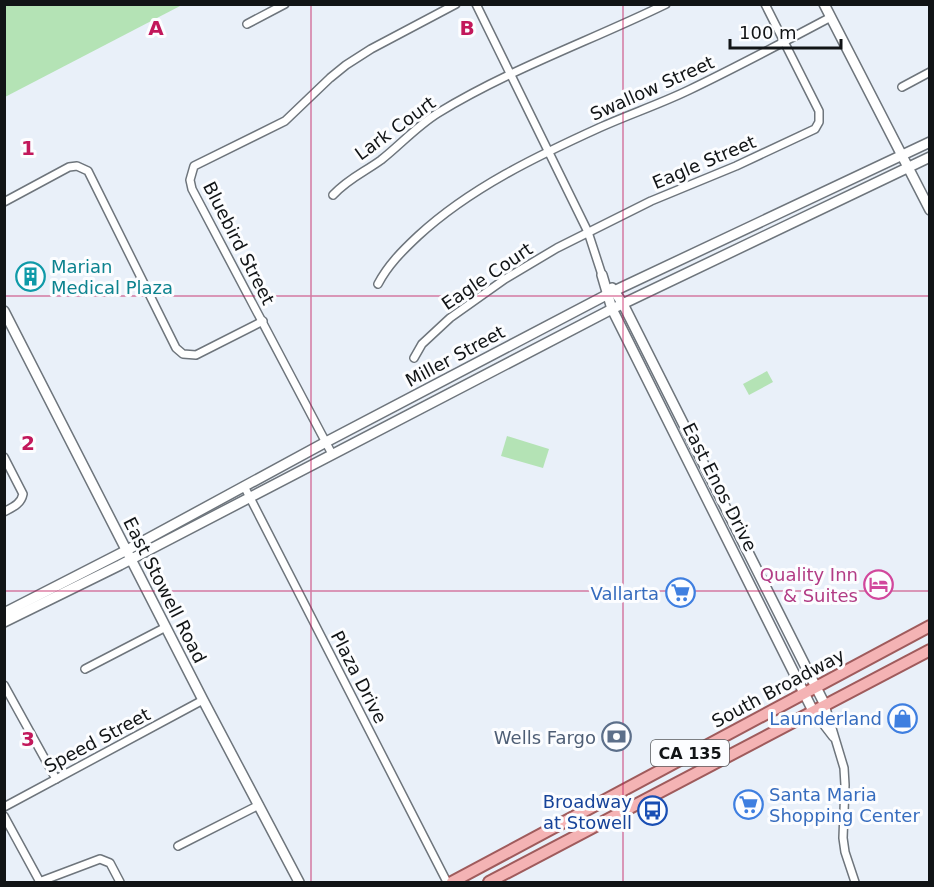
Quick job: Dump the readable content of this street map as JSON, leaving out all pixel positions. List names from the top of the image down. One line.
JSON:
{"streets":{"main road":["South Broadway","CA 135"],"street":["Swallow Street","Lark Court","Eagle Street","Bluebird Street","Eagle Court","Miller Street","East Enos Drive","East Stowell Road","Plaza Drive","Speed Street"]},"crossings":[["Swallow Street","Eagle Street"],["Swallow Street","East Enos Drive"],["Lark Court","East Enos Drive"],["Eagle Street","Eagle Court"],["Eagle Street","East Enos Drive"],["Eagle Court","East Enos Drive"],["Miller Street","East Enos Drive"],["Miller Street","East Stowell Road"],["Miller Street","Plaza Drive"],["East Enos Drive","South Broadway"],["East Stowell Road","Speed Street"]],"places":{"building":["Marian Medical Plaza"],"hotel":["Quality Inn & Suites"],"supermarket":["Vallarta","Santa Maria Shopping Center"],"shop":["Launderland"],"bank":["Wells Fargo"],"bus stop":["Broadway at Stowell"]},"scale_bar":"100 m","grid":{"columns":["A","B"],"rows":["1","2","3"]}}
